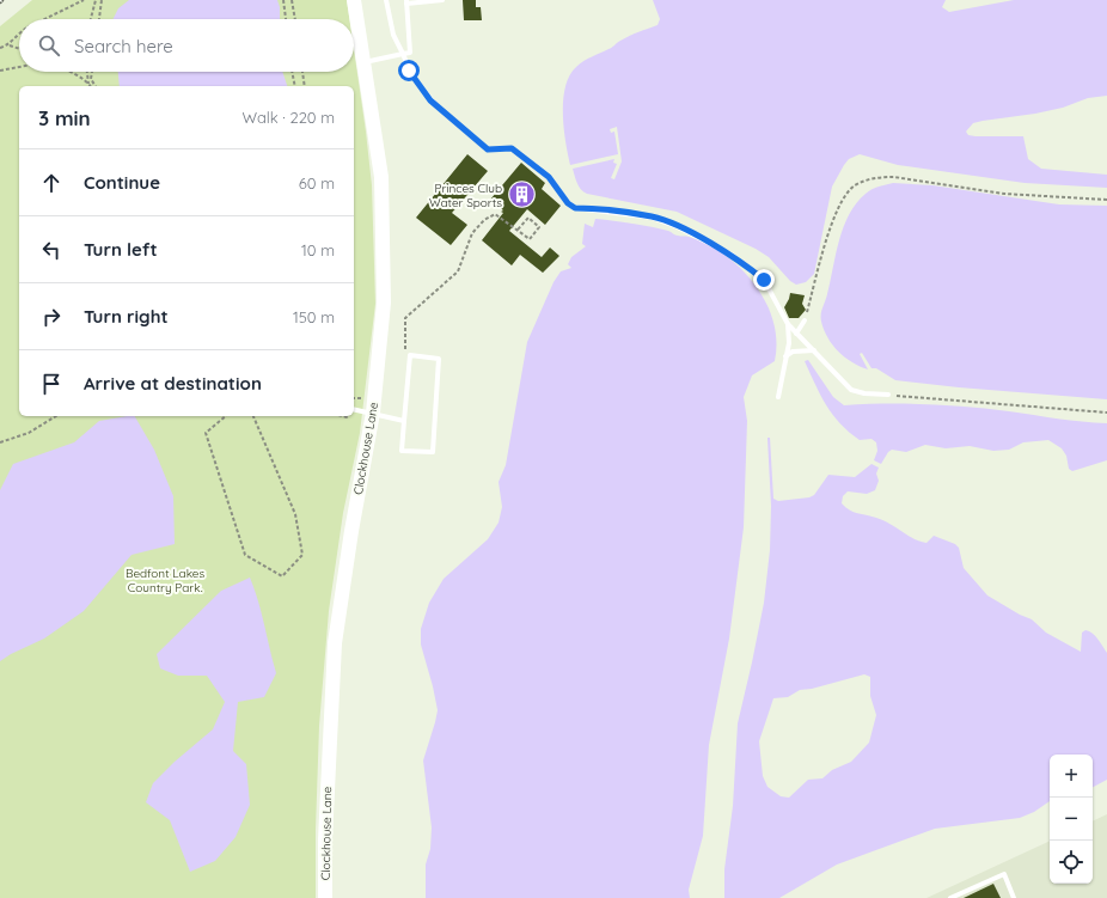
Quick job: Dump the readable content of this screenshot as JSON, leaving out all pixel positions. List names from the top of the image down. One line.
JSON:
{"streets":{"main road":["Clockhouse Lane"]},"parks":["Bedfont Lakes Country Park."],"places":{"building":["Princes Club Water Sports"]},"page":{"search":"Search here","heading":["3 min","Walk · 220 m"],"list":[["Continue","60 m"],["Turn left","10 m"],["Turn right","150 m"],"Arrive at destination"],"map_buttons":["+","−"]}}
